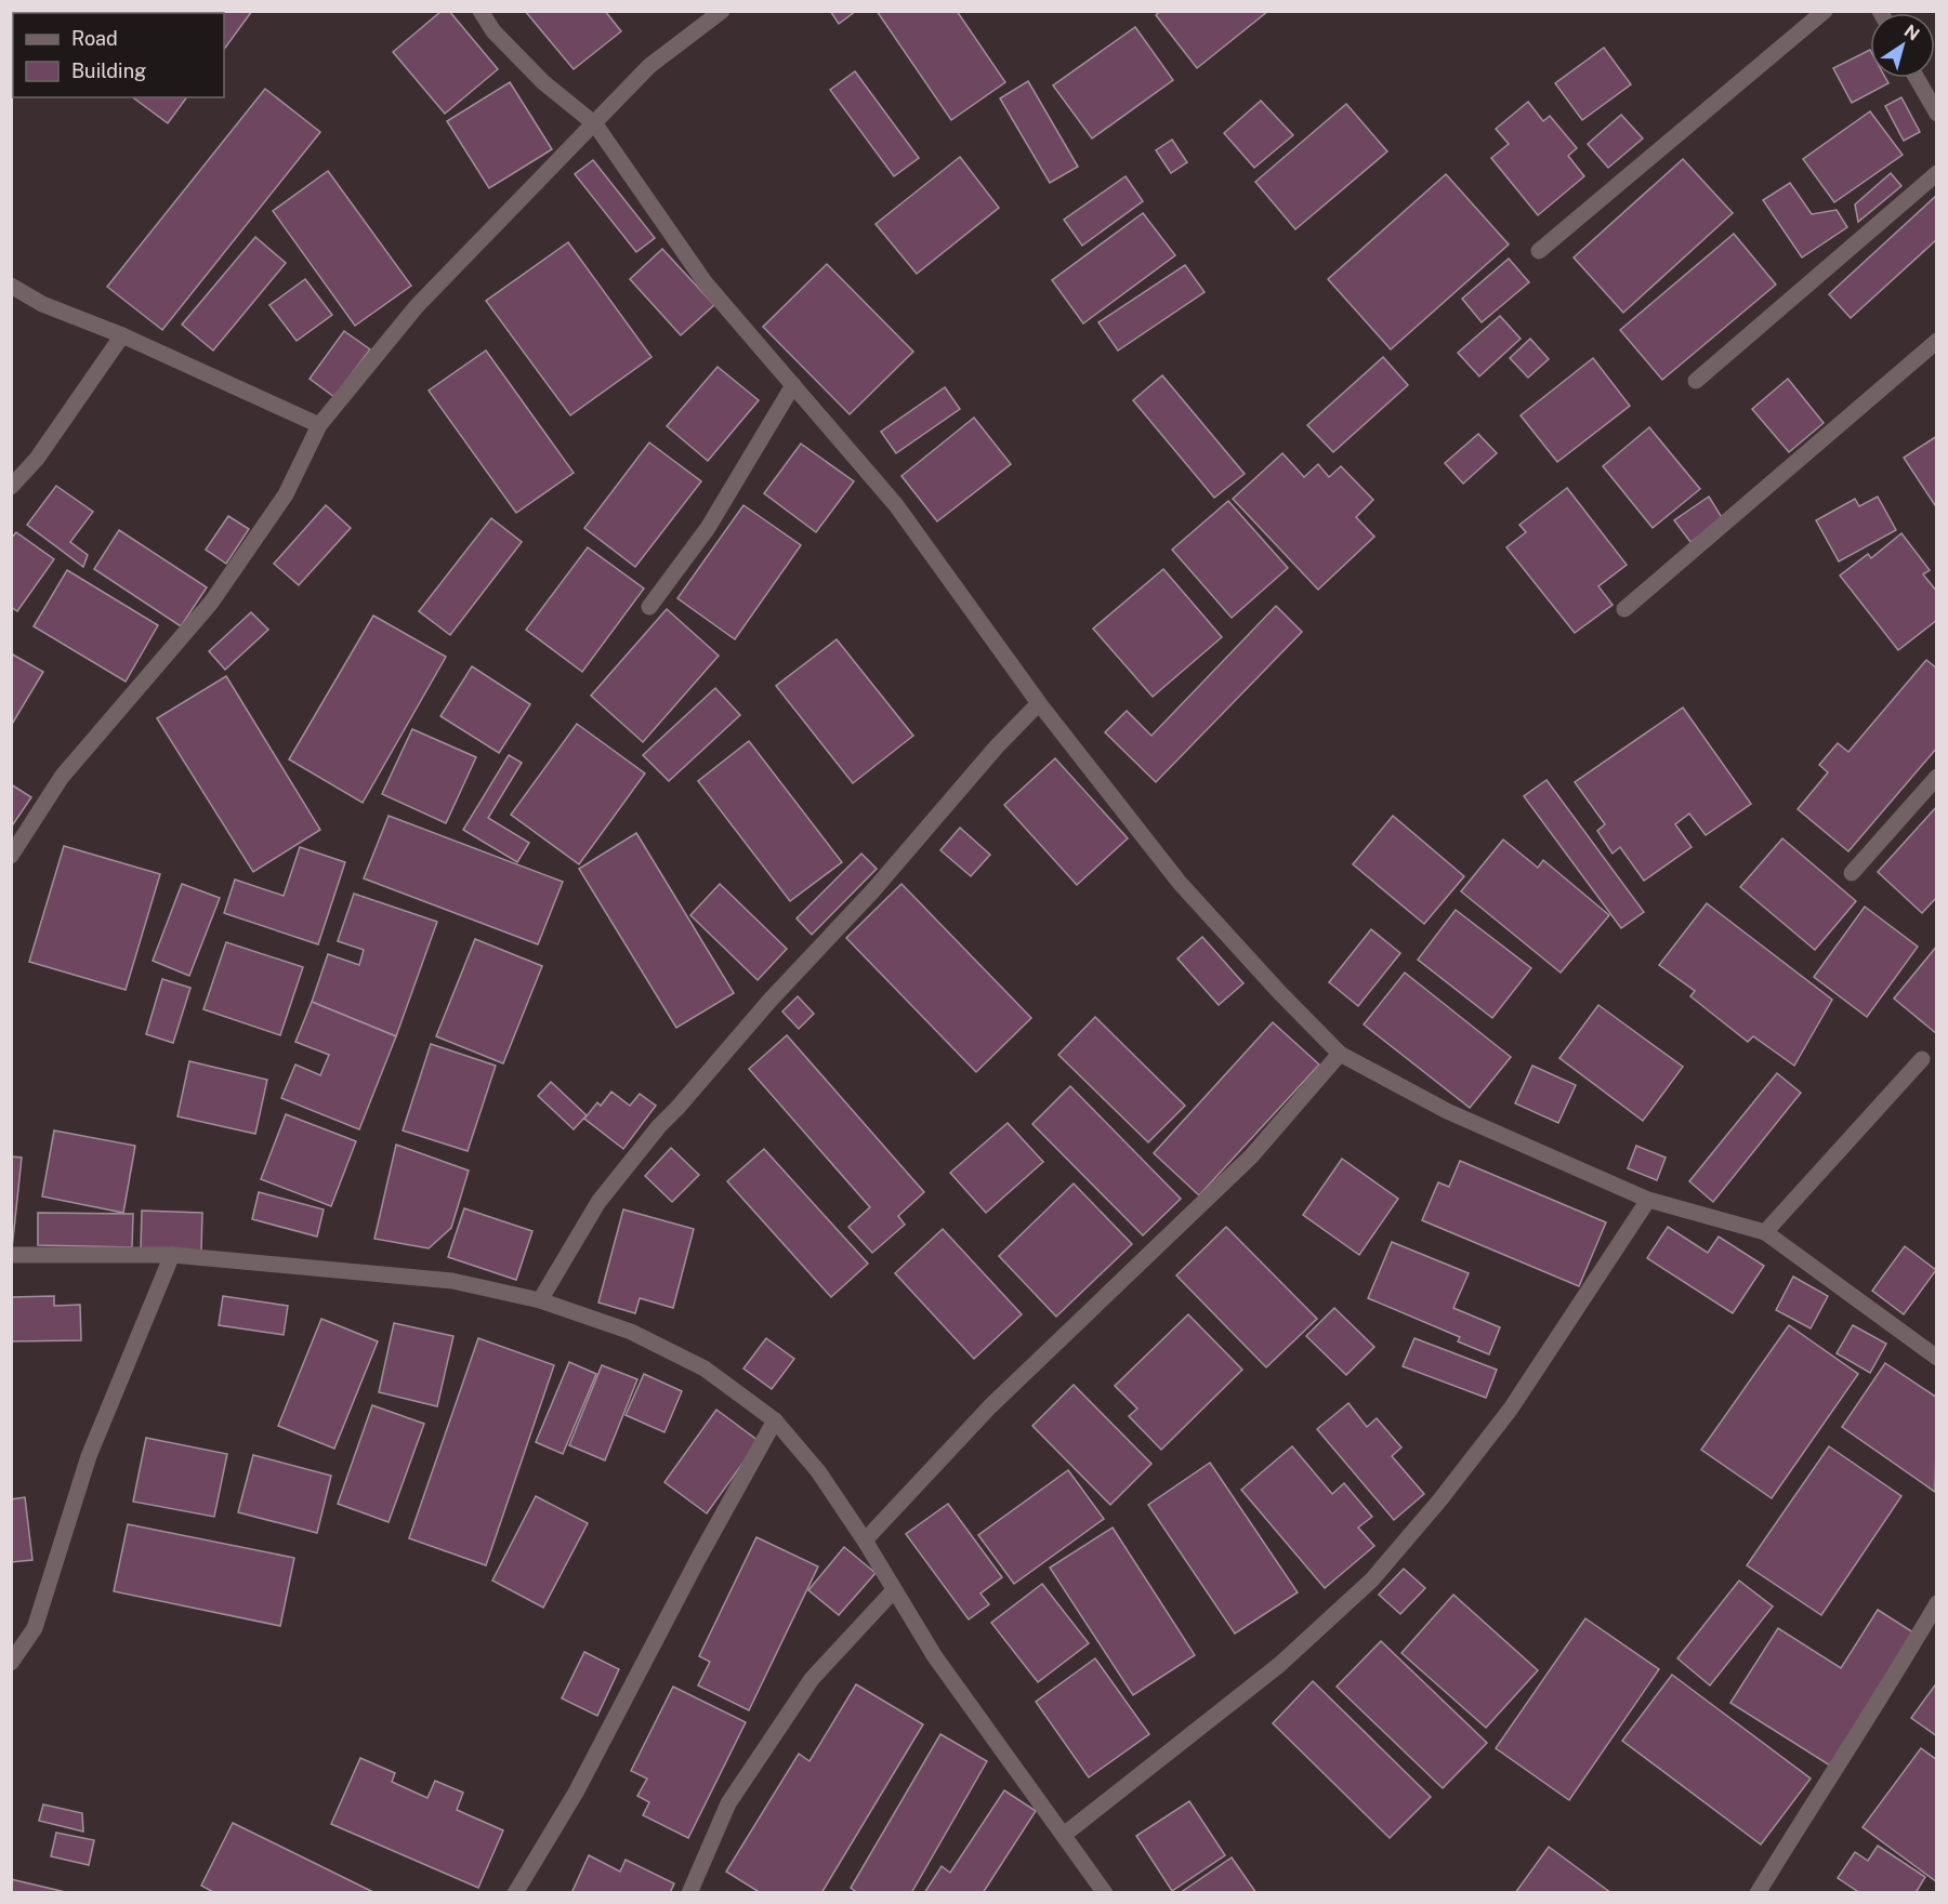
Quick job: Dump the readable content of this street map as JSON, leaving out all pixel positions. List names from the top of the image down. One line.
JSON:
{"legend":["Road","Building"],"north":"top right"}
